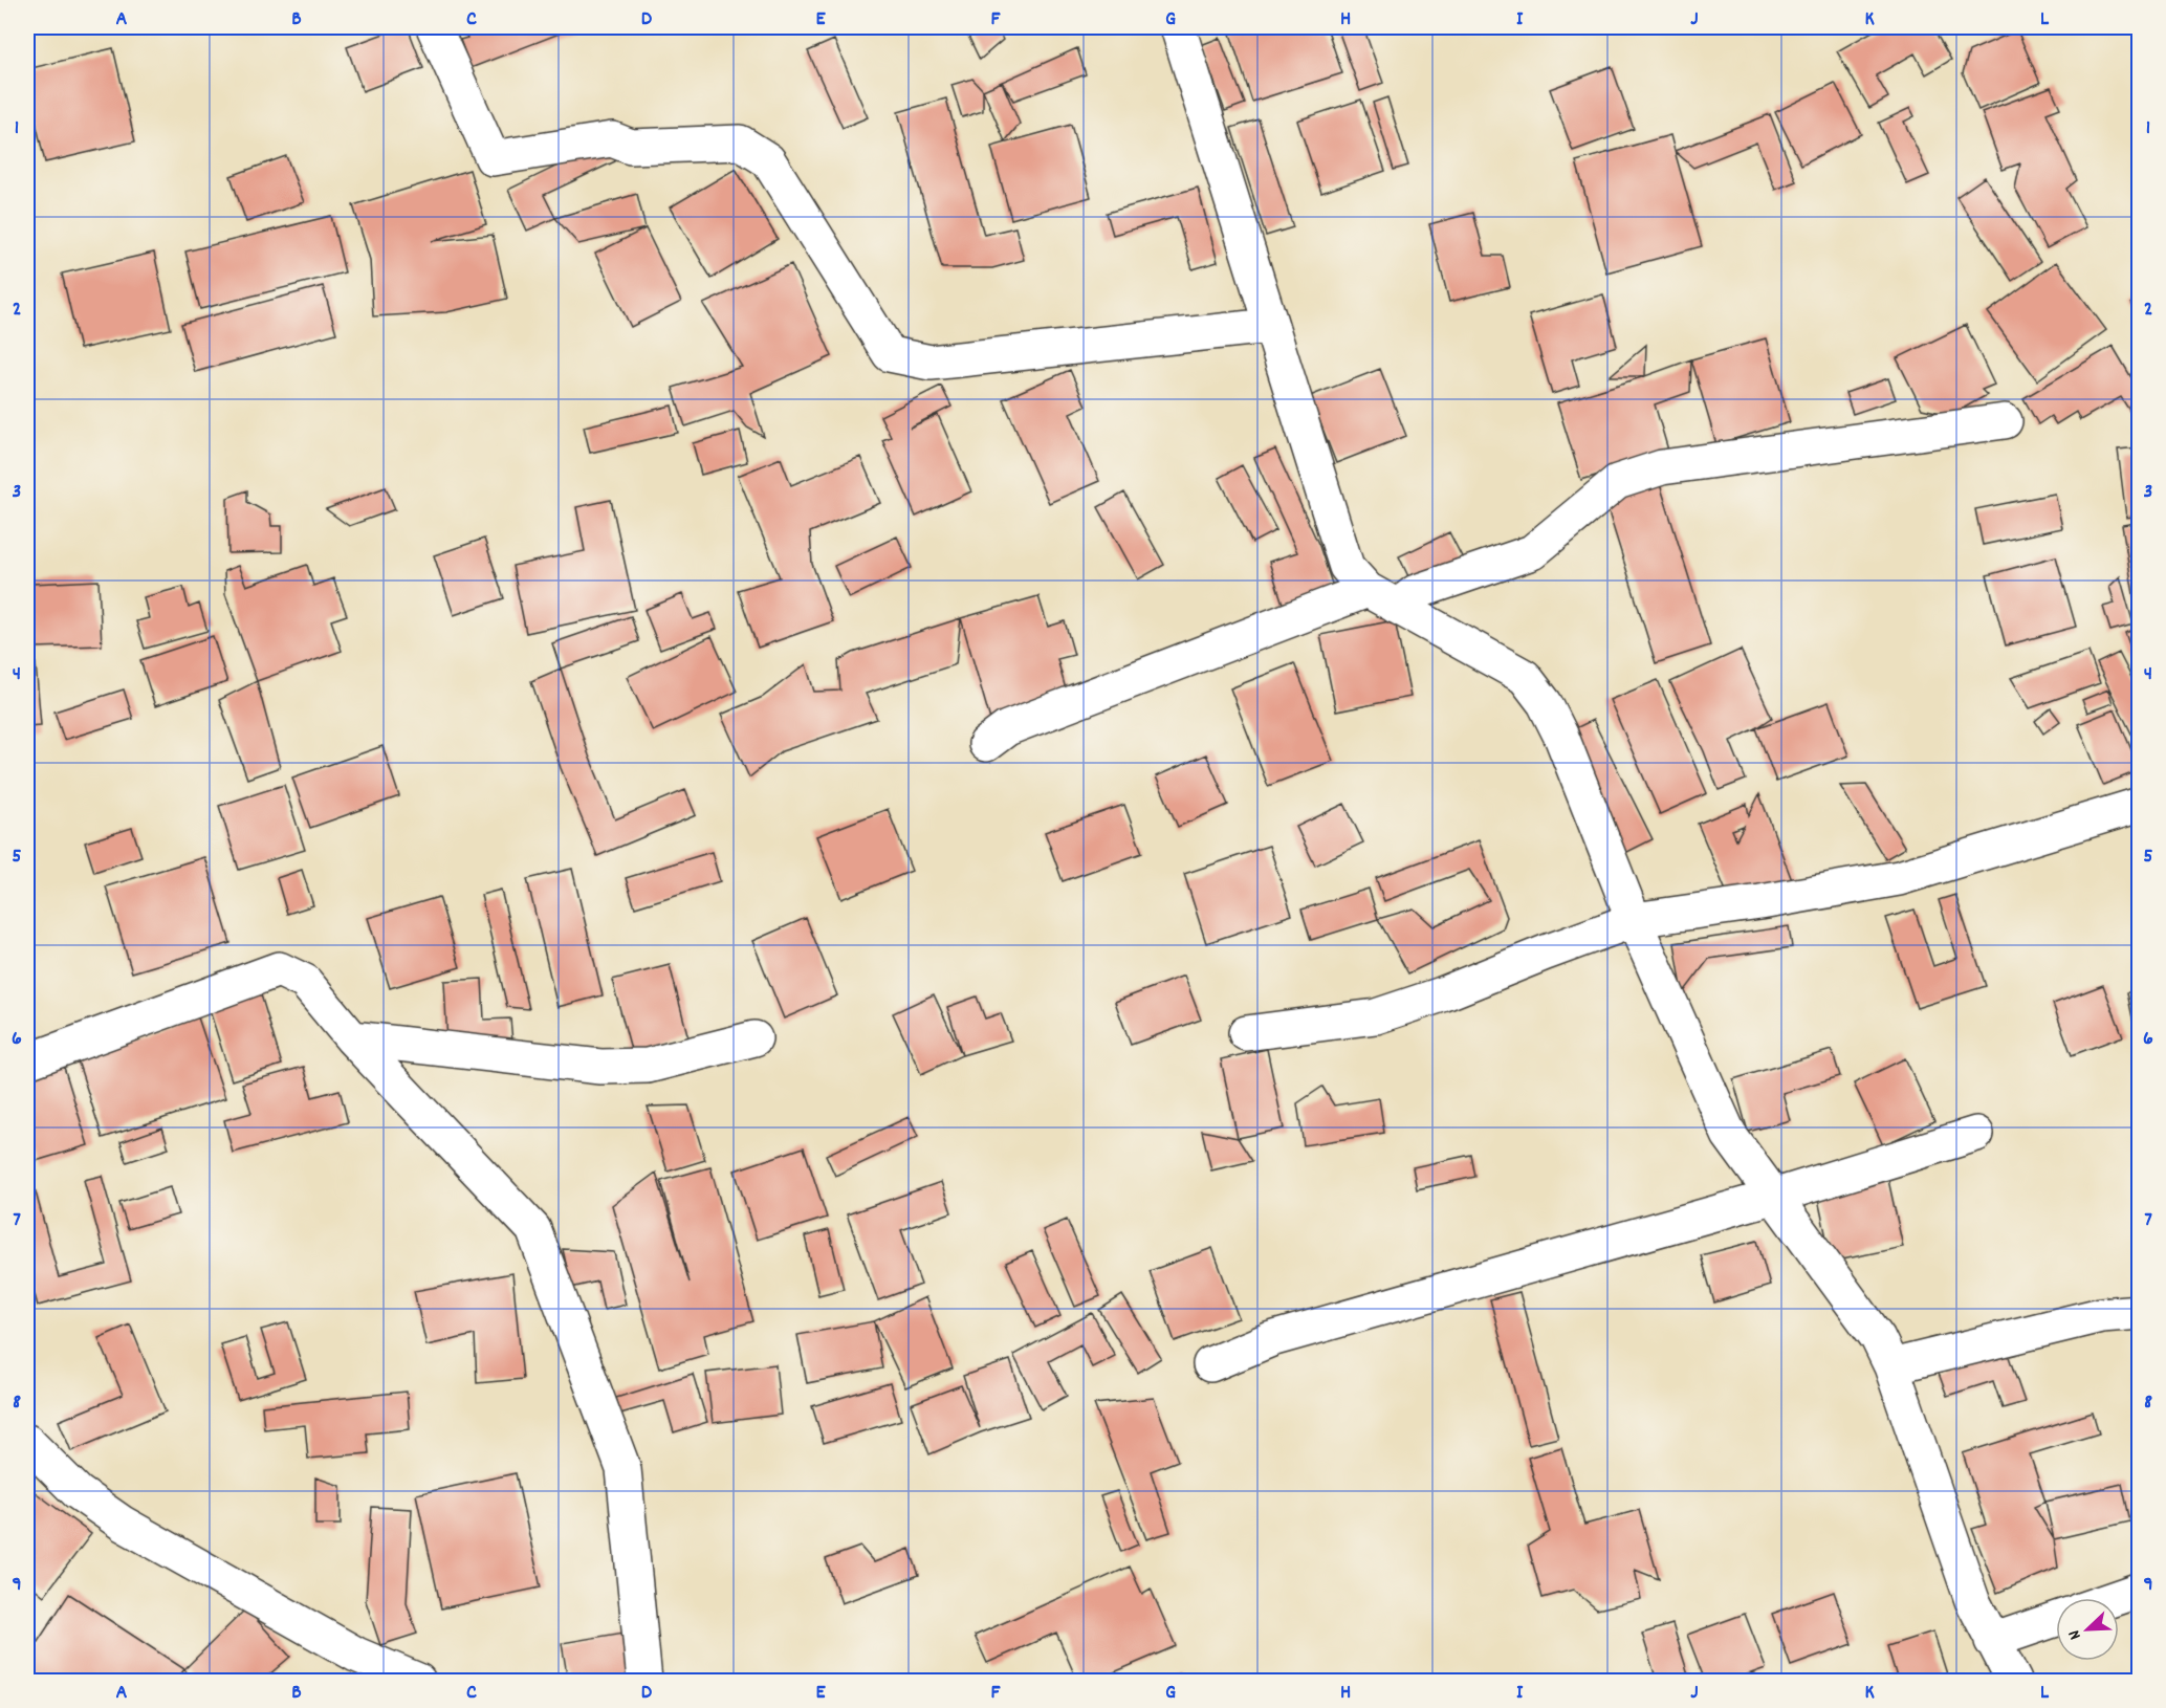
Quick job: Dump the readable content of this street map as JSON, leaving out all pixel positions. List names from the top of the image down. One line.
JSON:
{"north":"bottom left","grid":{"columns":["A","B","C","D","E","F","G","H","I","J","K","L"],"rows":["1","2","3","4","5","6","7","8","9"]}}
